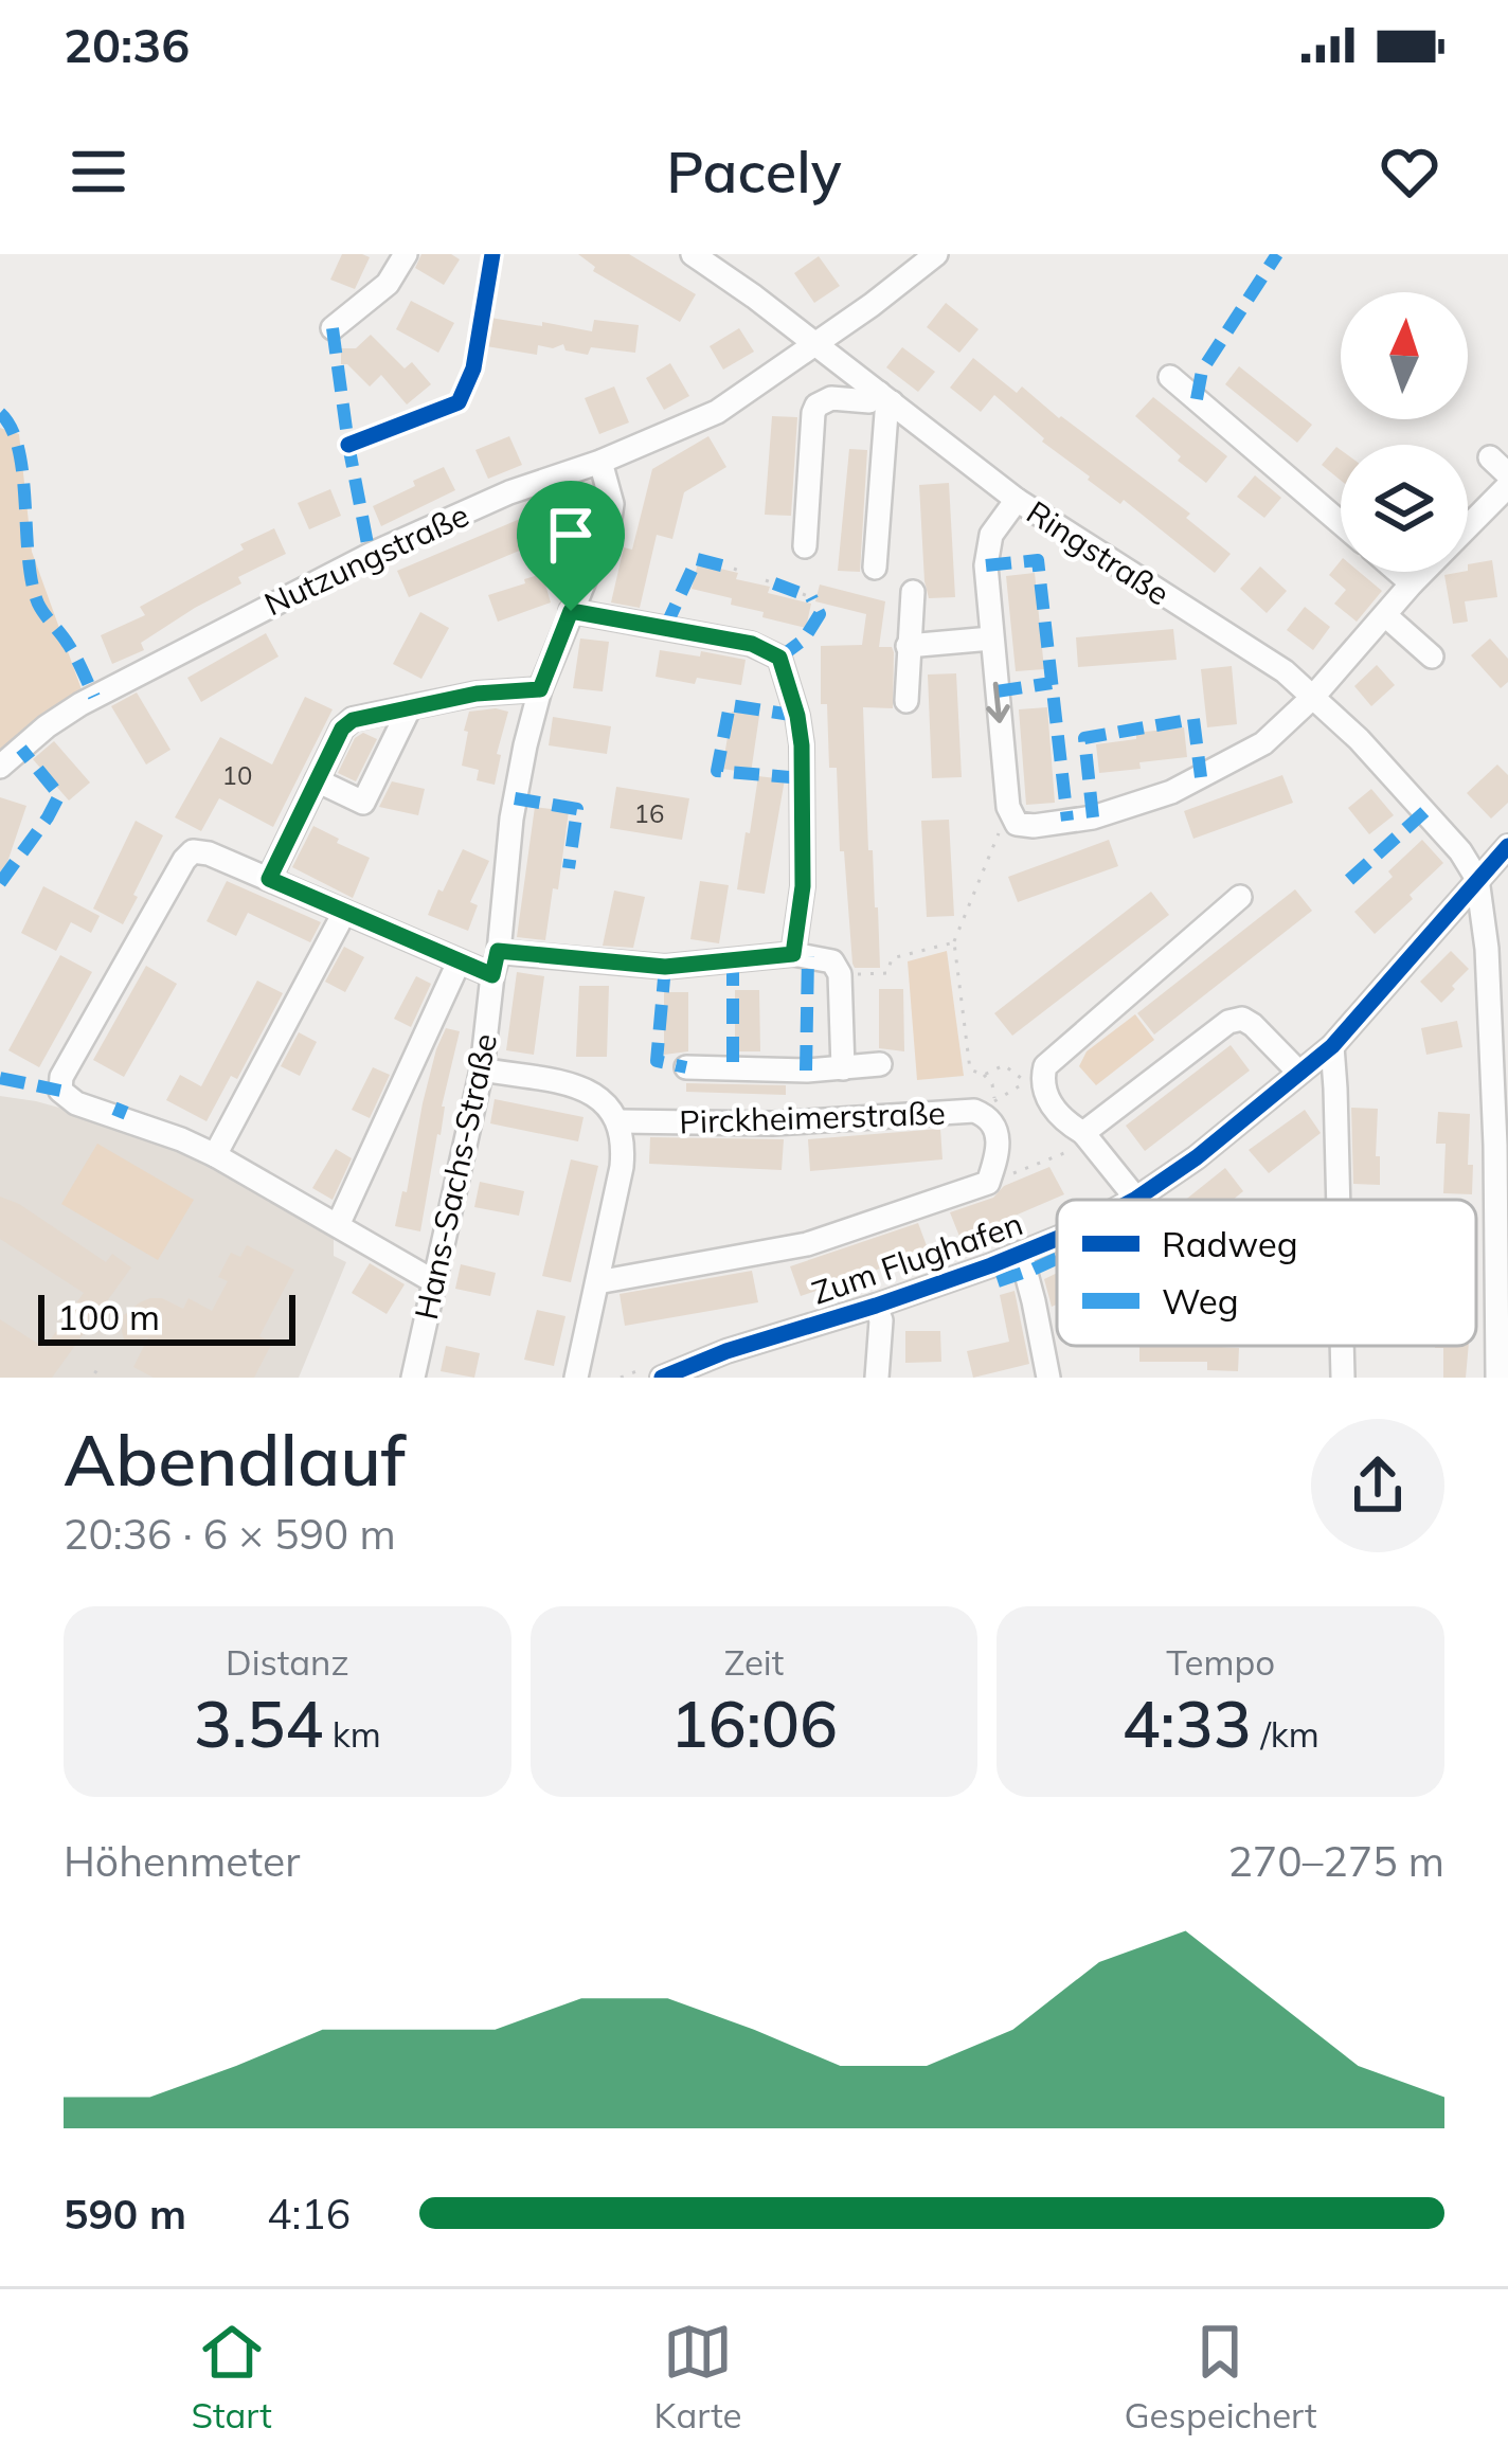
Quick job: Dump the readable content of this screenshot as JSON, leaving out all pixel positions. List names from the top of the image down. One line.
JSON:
{"streets":{"street":["Ringstraße","Nutzungstraße","Pirckheimerstraße","Hans-Sachs-Straße","Zum Flughafen"]},"crossings":[["Ringstraße","Nutzungstraße"],["Ringstraße","Zum Flughafen"],["Nutzungstraße","Hans-Sachs-Straße"]],"house_numbers":["10","16"],"legend":["Radweg","Weg"],"scale_bar":"100 m","north":"top","page":{"status":"20:36","header":"Pacely","scale":"100 m","heading":["Abendlauf","20:36 · 6 × 590 m"],"stats":[["Distanz","3.54 km"],["Zeit","16:06"],["Tempo","4:33 /km"]],"chart":["Höhenmeter","270–275 m"],"list":[{"name":"590 m","note":"4:16"}],"tabs":["Start","Karte","Gespeichert"]}}
